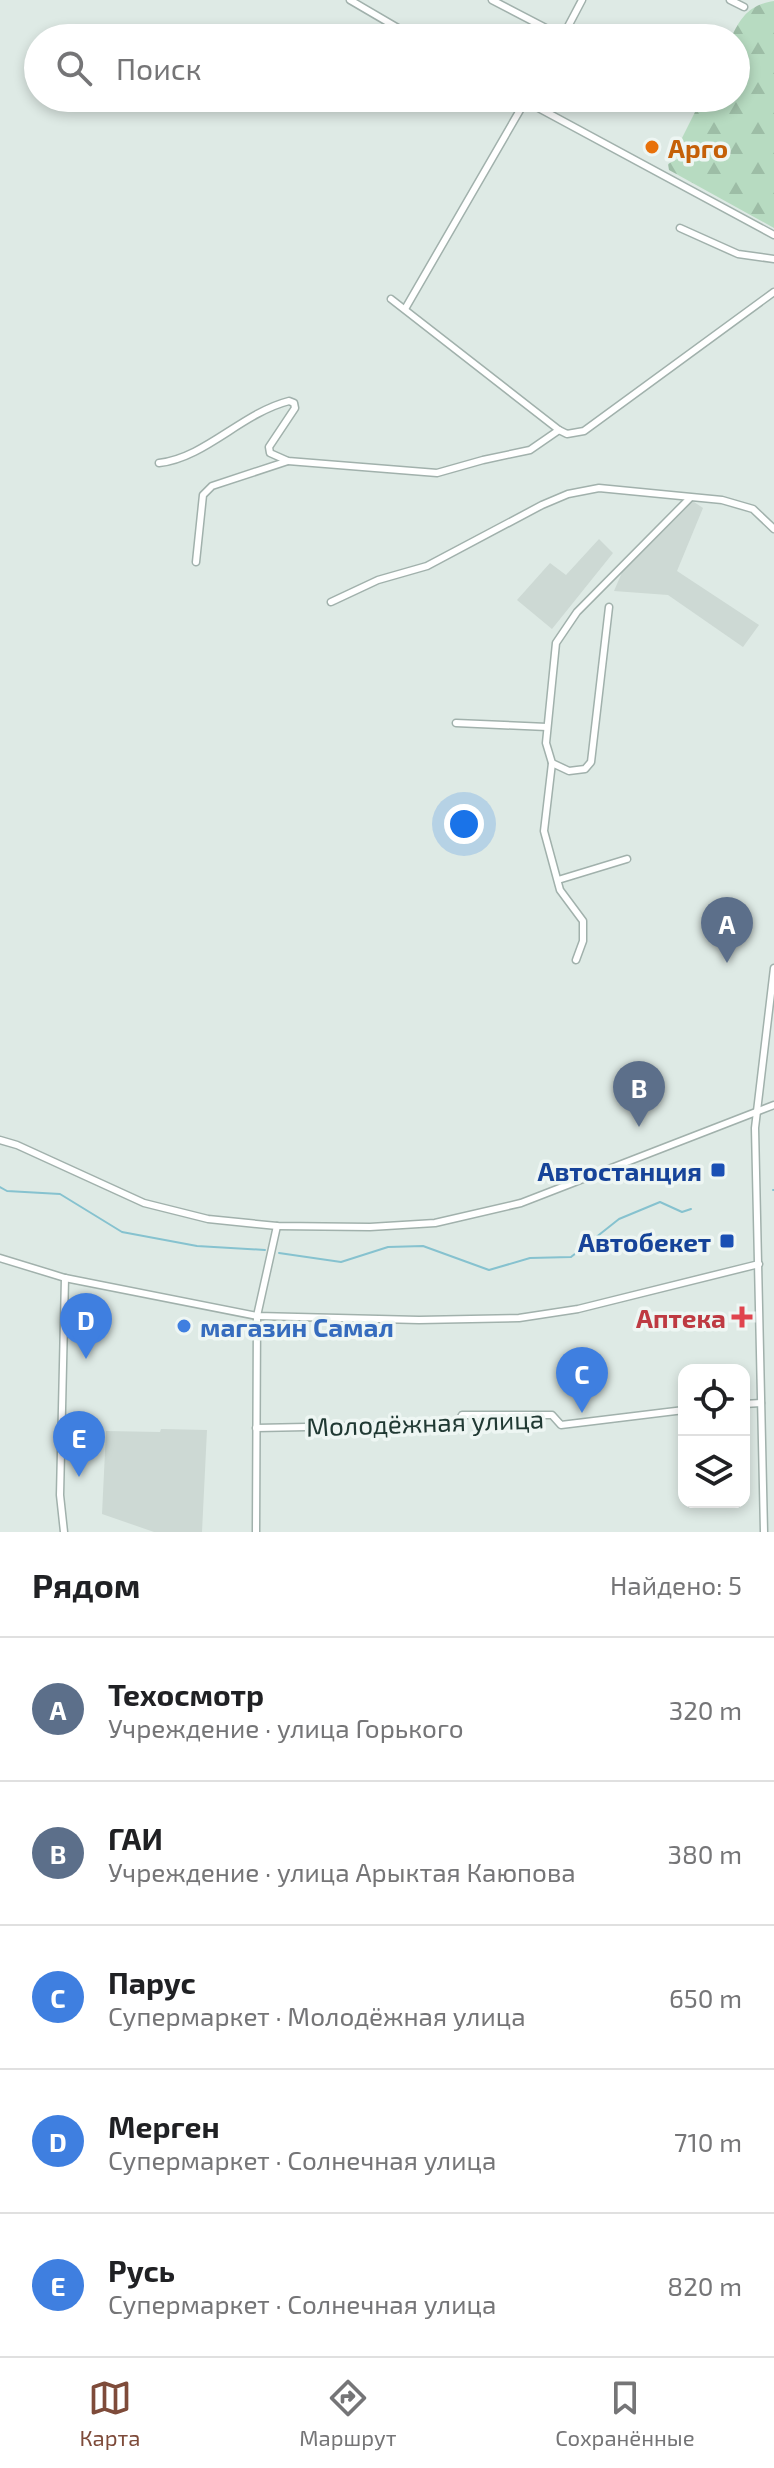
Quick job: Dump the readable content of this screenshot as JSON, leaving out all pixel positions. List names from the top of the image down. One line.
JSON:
{"streets":{"street":["Молодёжная улица"]},"places":{"other":["Арго","магазин Самал"],"transit":["Автостанция","Автобекет"],"health":["Аптека"]},"page":{"search":"Поиск","pins":["A","B","D","C","E"],"heading":["Рядом","Найдено: 5"],"list":[{"mark":"A","name":"Техосмотр","note":"Учреждение · улица Горького","value":"320 m"},{"mark":"B","name":"ГАИ","note":"Учреждение · улица Арыктая Каюпова","value":"380 m"},{"mark":"C","name":"Парус","note":"Супермаркет · Молодёжная улица","value":"650 m"},{"mark":"D","name":"Мерген","note":"Супермаркет · Солнечная улица","value":"710 m"},{"mark":"E","name":"Русь","note":"Супермаркет · Солнечная улица","value":"820 m"}],"nav":["Карта","Маршрут","Сохранённые"]}}
